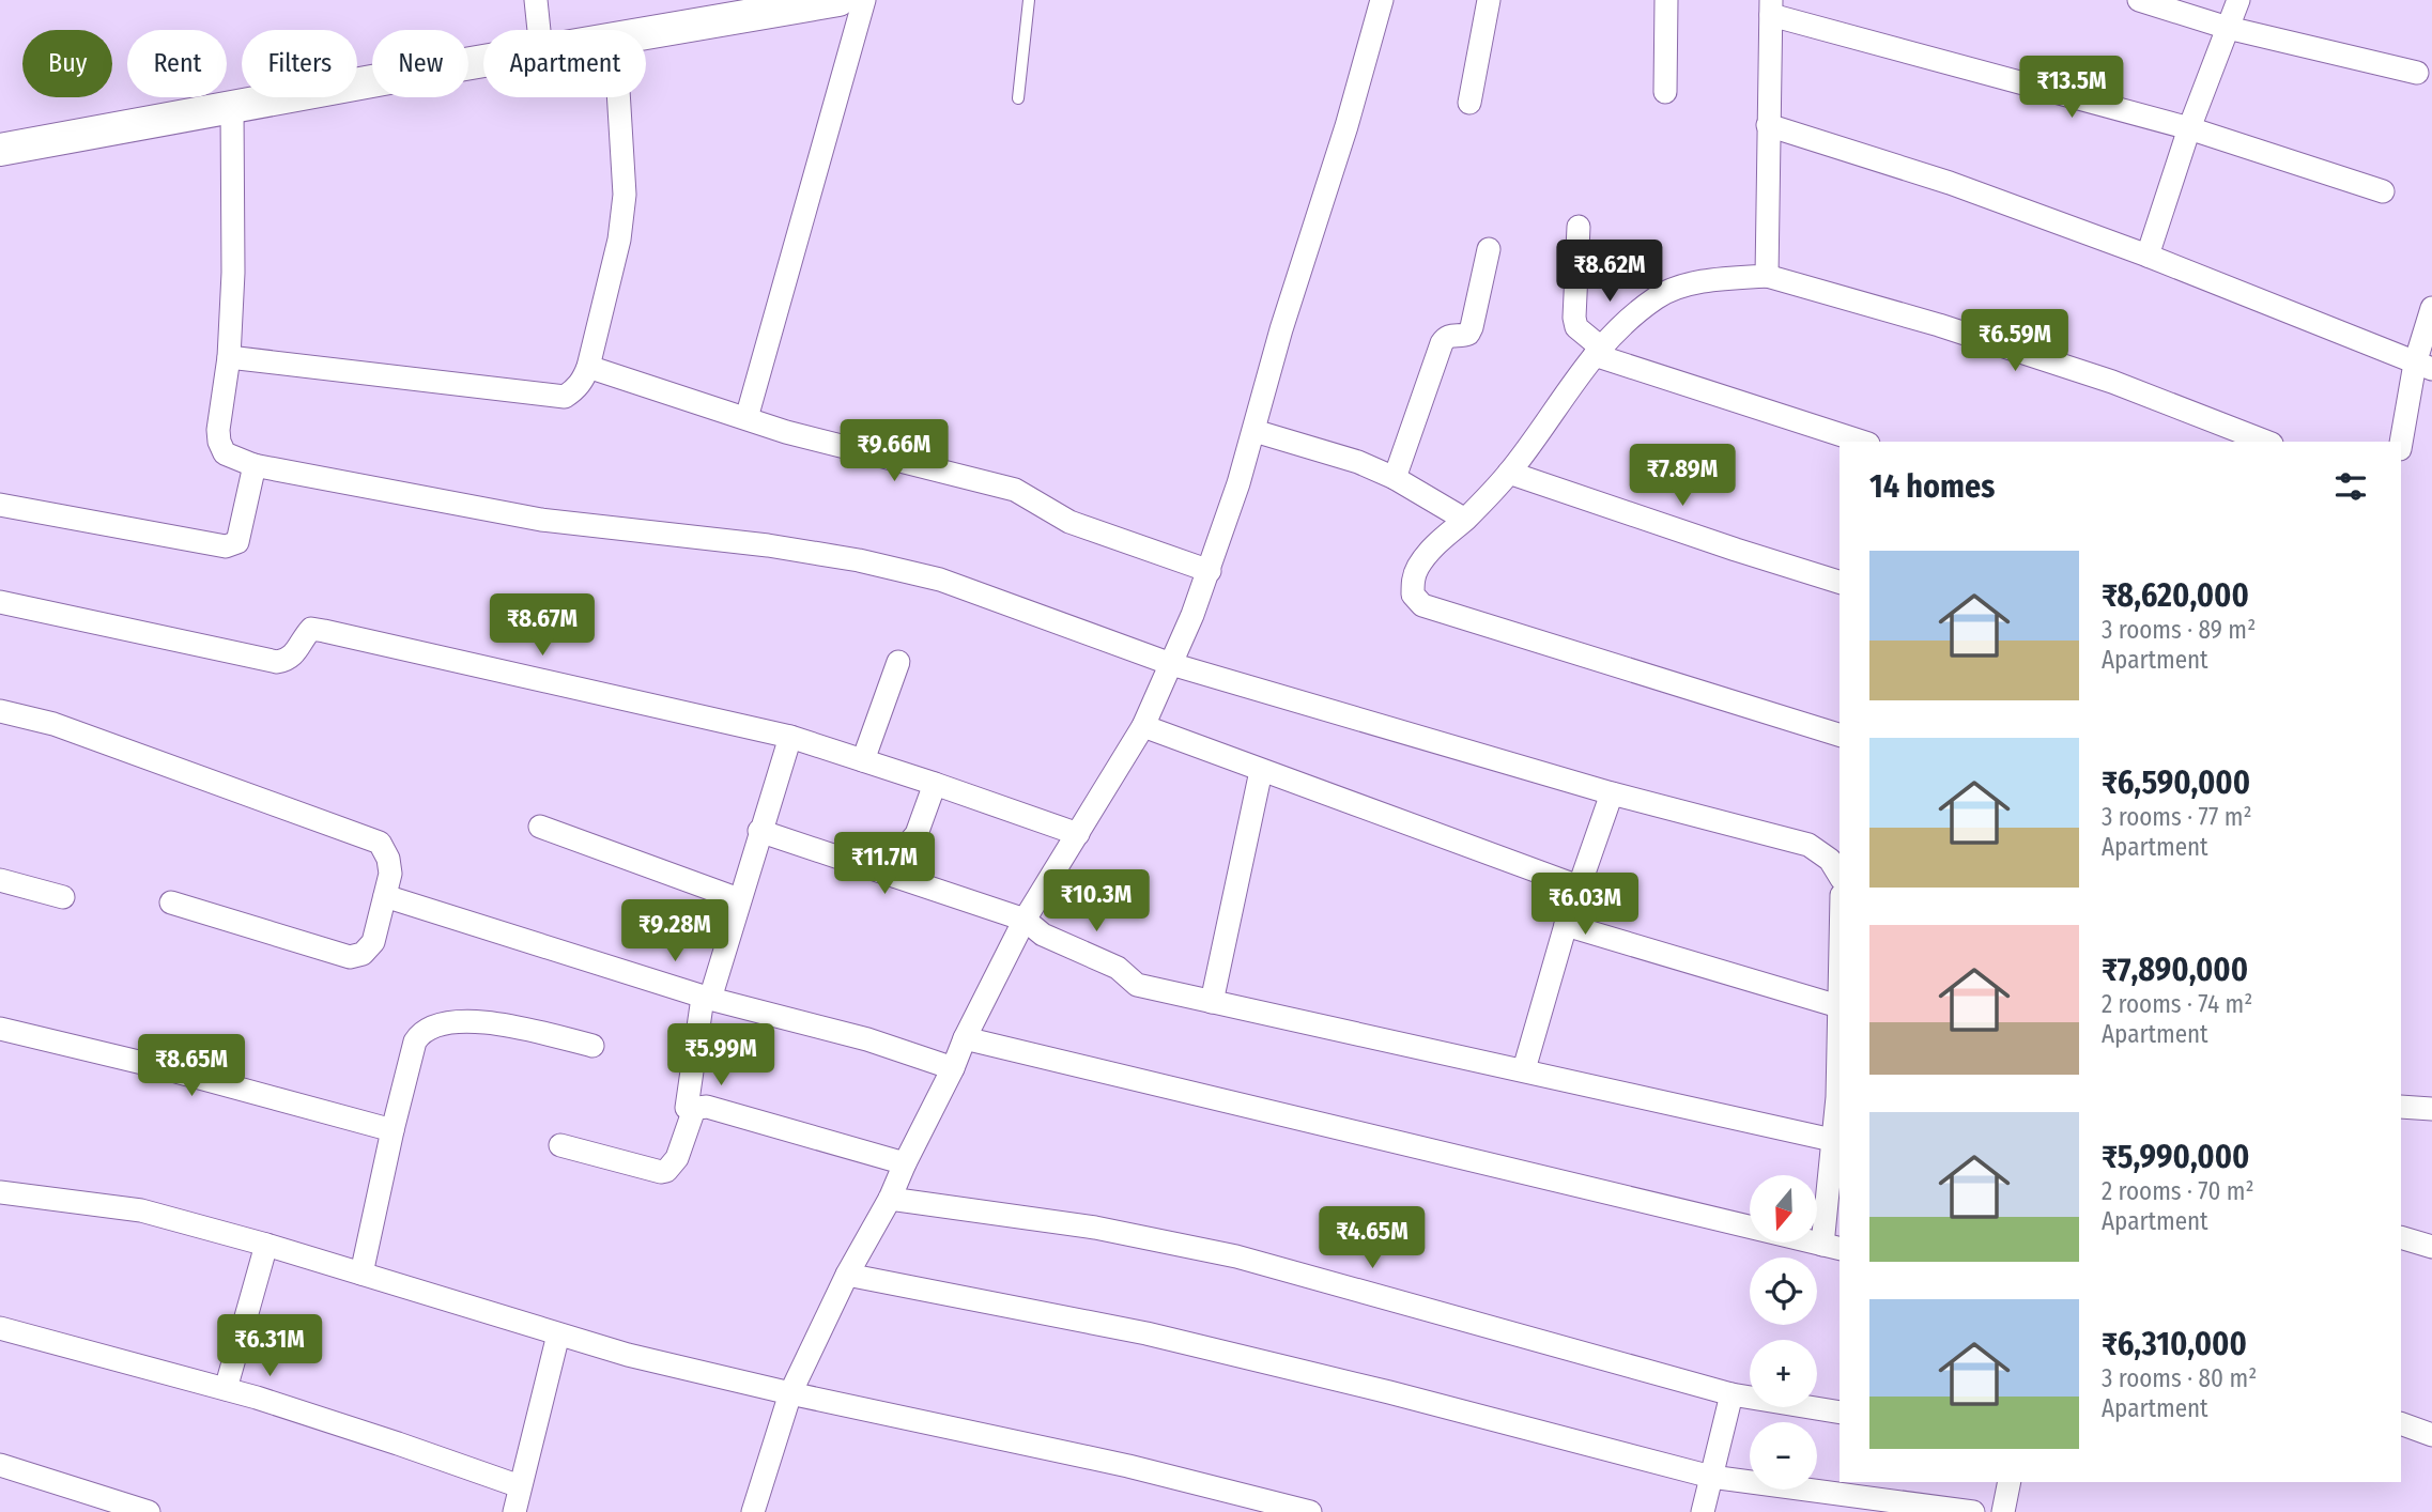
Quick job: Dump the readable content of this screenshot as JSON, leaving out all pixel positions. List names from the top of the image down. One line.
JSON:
{"north":"bottom","page":{"chip":["Buy","Rent","Filters","New","Apartment"],"price":["₹13.5M","₹8.62M","₹6.59M","₹9.66M","₹7.89M","₹8.67M","₹11.7M","₹10.3M","₹6.03M","₹9.28M","₹5.99M","₹8.65M","₹4.65M","₹6.31M"],"heading":"14 homes","list":[{"name":"₹8,620,000","note":"3 rooms · 89 m² · Apartment"},{"name":"₹6,590,000","note":"3 rooms · 77 m² · Apartment"},{"name":"₹7,890,000","note":"2 rooms · 74 m² · Apartment"},{"name":"₹5,990,000","note":"2 rooms · 70 m² · Apartment"},{"name":"₹6,310,000","note":"3 rooms · 80 m² · Apartment"}],"map_buttons":["+","−"]}}
